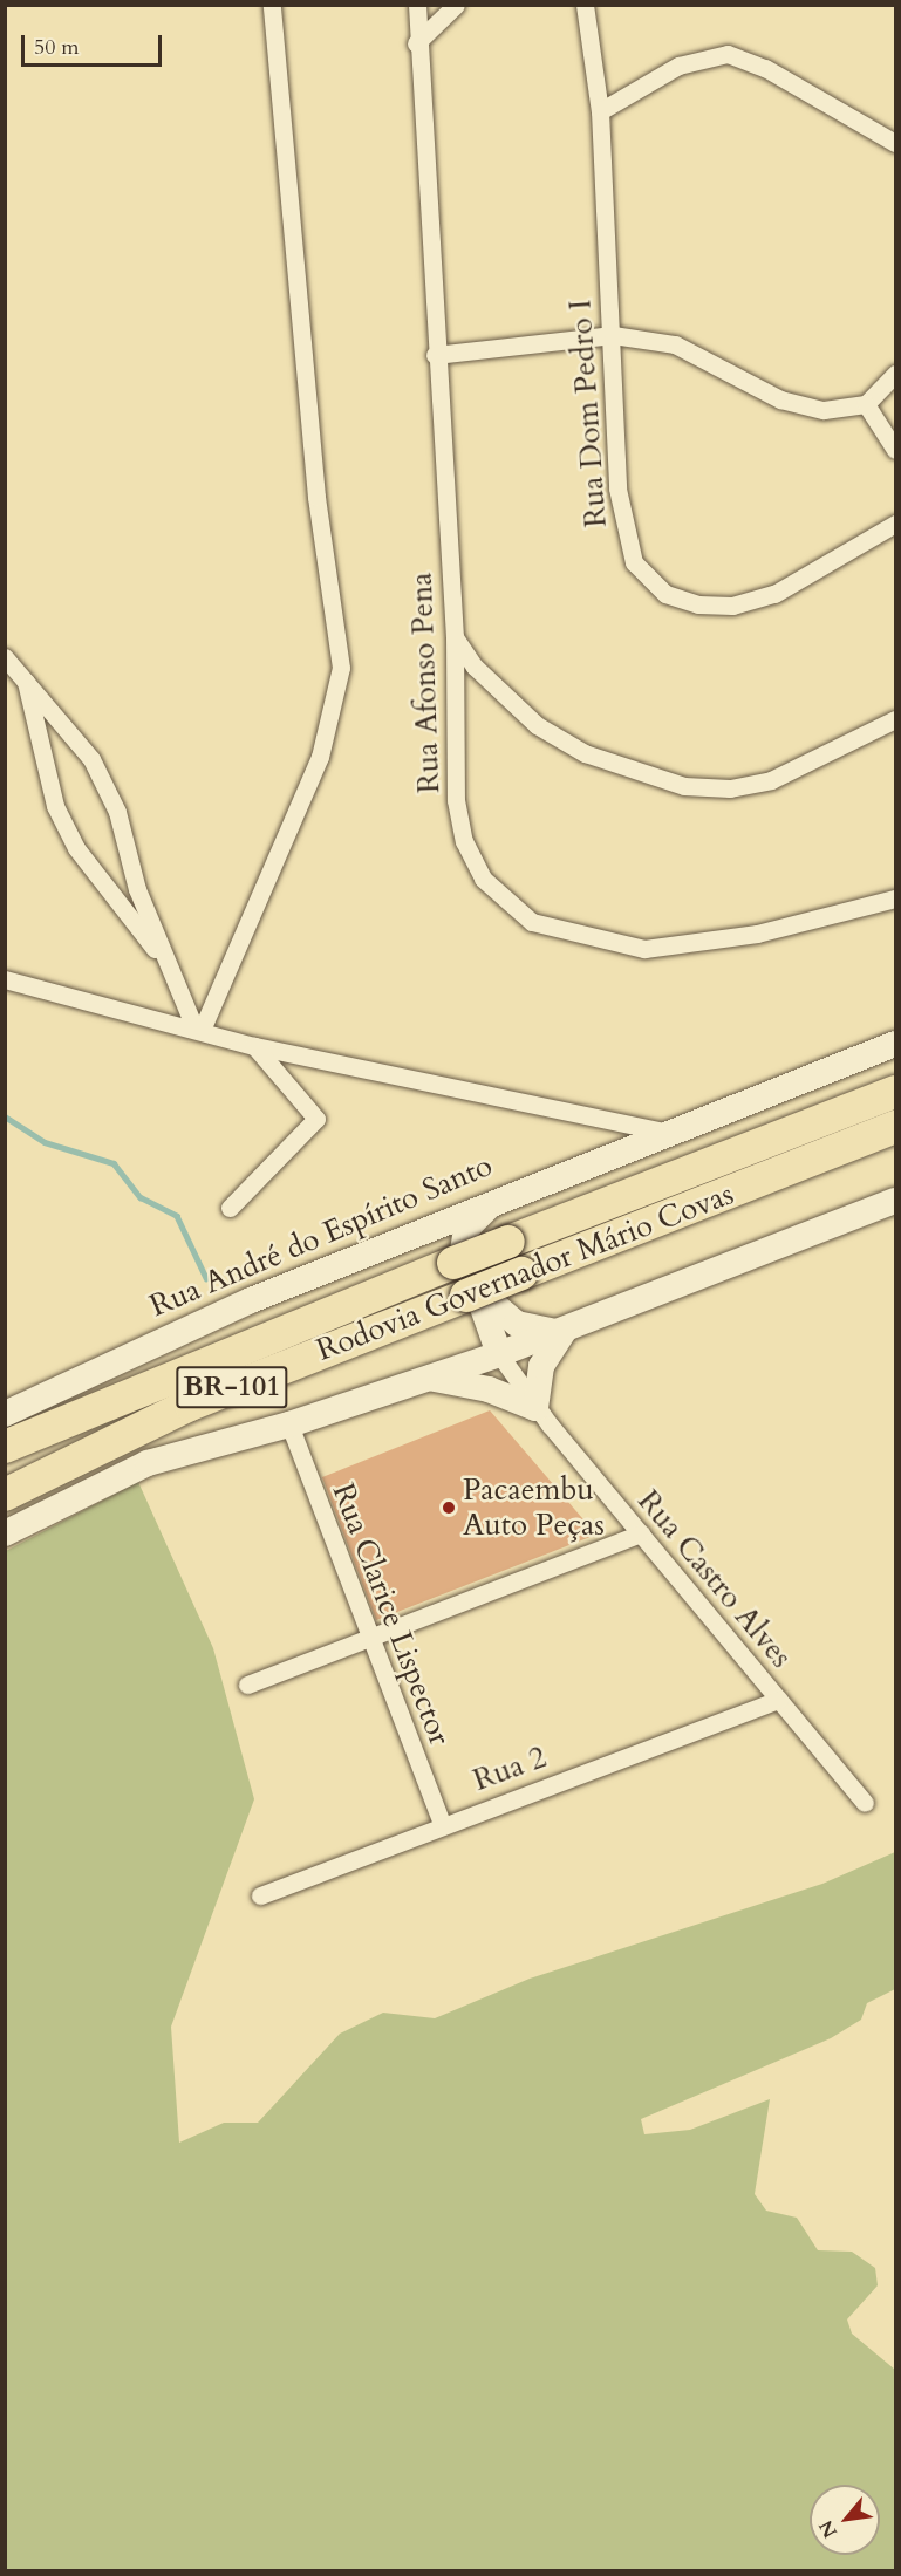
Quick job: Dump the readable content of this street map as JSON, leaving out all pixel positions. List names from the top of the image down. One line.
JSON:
{"streets":{"highway":["Rodovia Governador Mário Covas","BR-101"],"street":["Rua Dom Pedro I","Rua Afonso Pena","Rua André do Espírito Santo","Rua Castro Alves","Rua Clarice Lispector","Rua 2"]},"crossings":[["Rodovia Governador Mário Covas","Rua Castro Alves"],["Rodovia Governador Mário Covas","Rua Clarice Lispector"],["Rua Castro Alves","Rua 2"],["Rua Clarice Lispector","Rua 2"]],"places":["Pacaembu Auto Peças"],"scale_bar":"50 m","north":"bottom left"}
